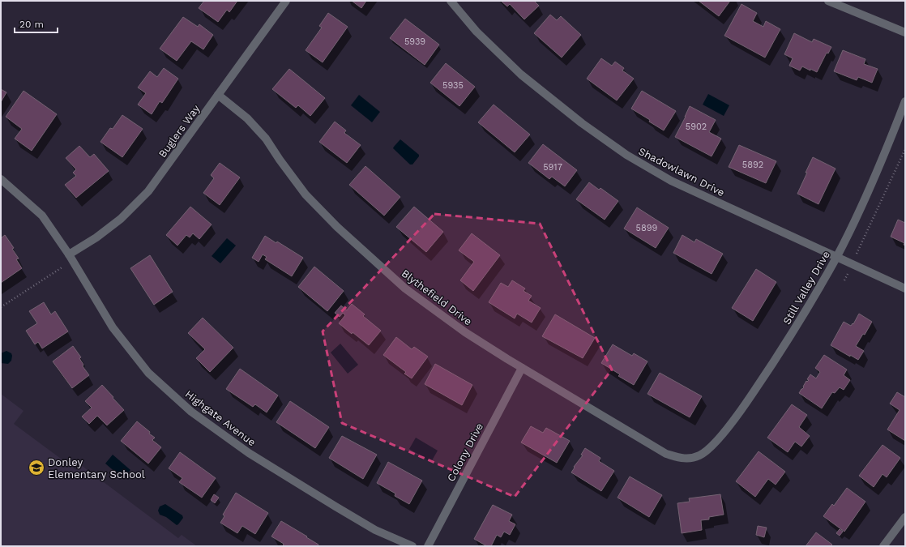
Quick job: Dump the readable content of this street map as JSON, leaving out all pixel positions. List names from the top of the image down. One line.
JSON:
{"streets":{"street":["Buglers Way","Shadowlawn Drive","Still Valley Drive","Blythefield Drive","Highgate Avenue","Colony Drive"]},"crossings":[["Buglers Way","Blythefield Drive"],["Buglers Way","Highgate Avenue"],["Shadowlawn Drive","Still Valley Drive"],["Still Valley Drive","Blythefield Drive"],["Blythefield Drive","Colony Drive"]],"places":{"school or university":["Donley Elementary School"]},"house_numbers":["5939","5935","5902","5892","5917","5899"],"scale_bar":"20 m"}
